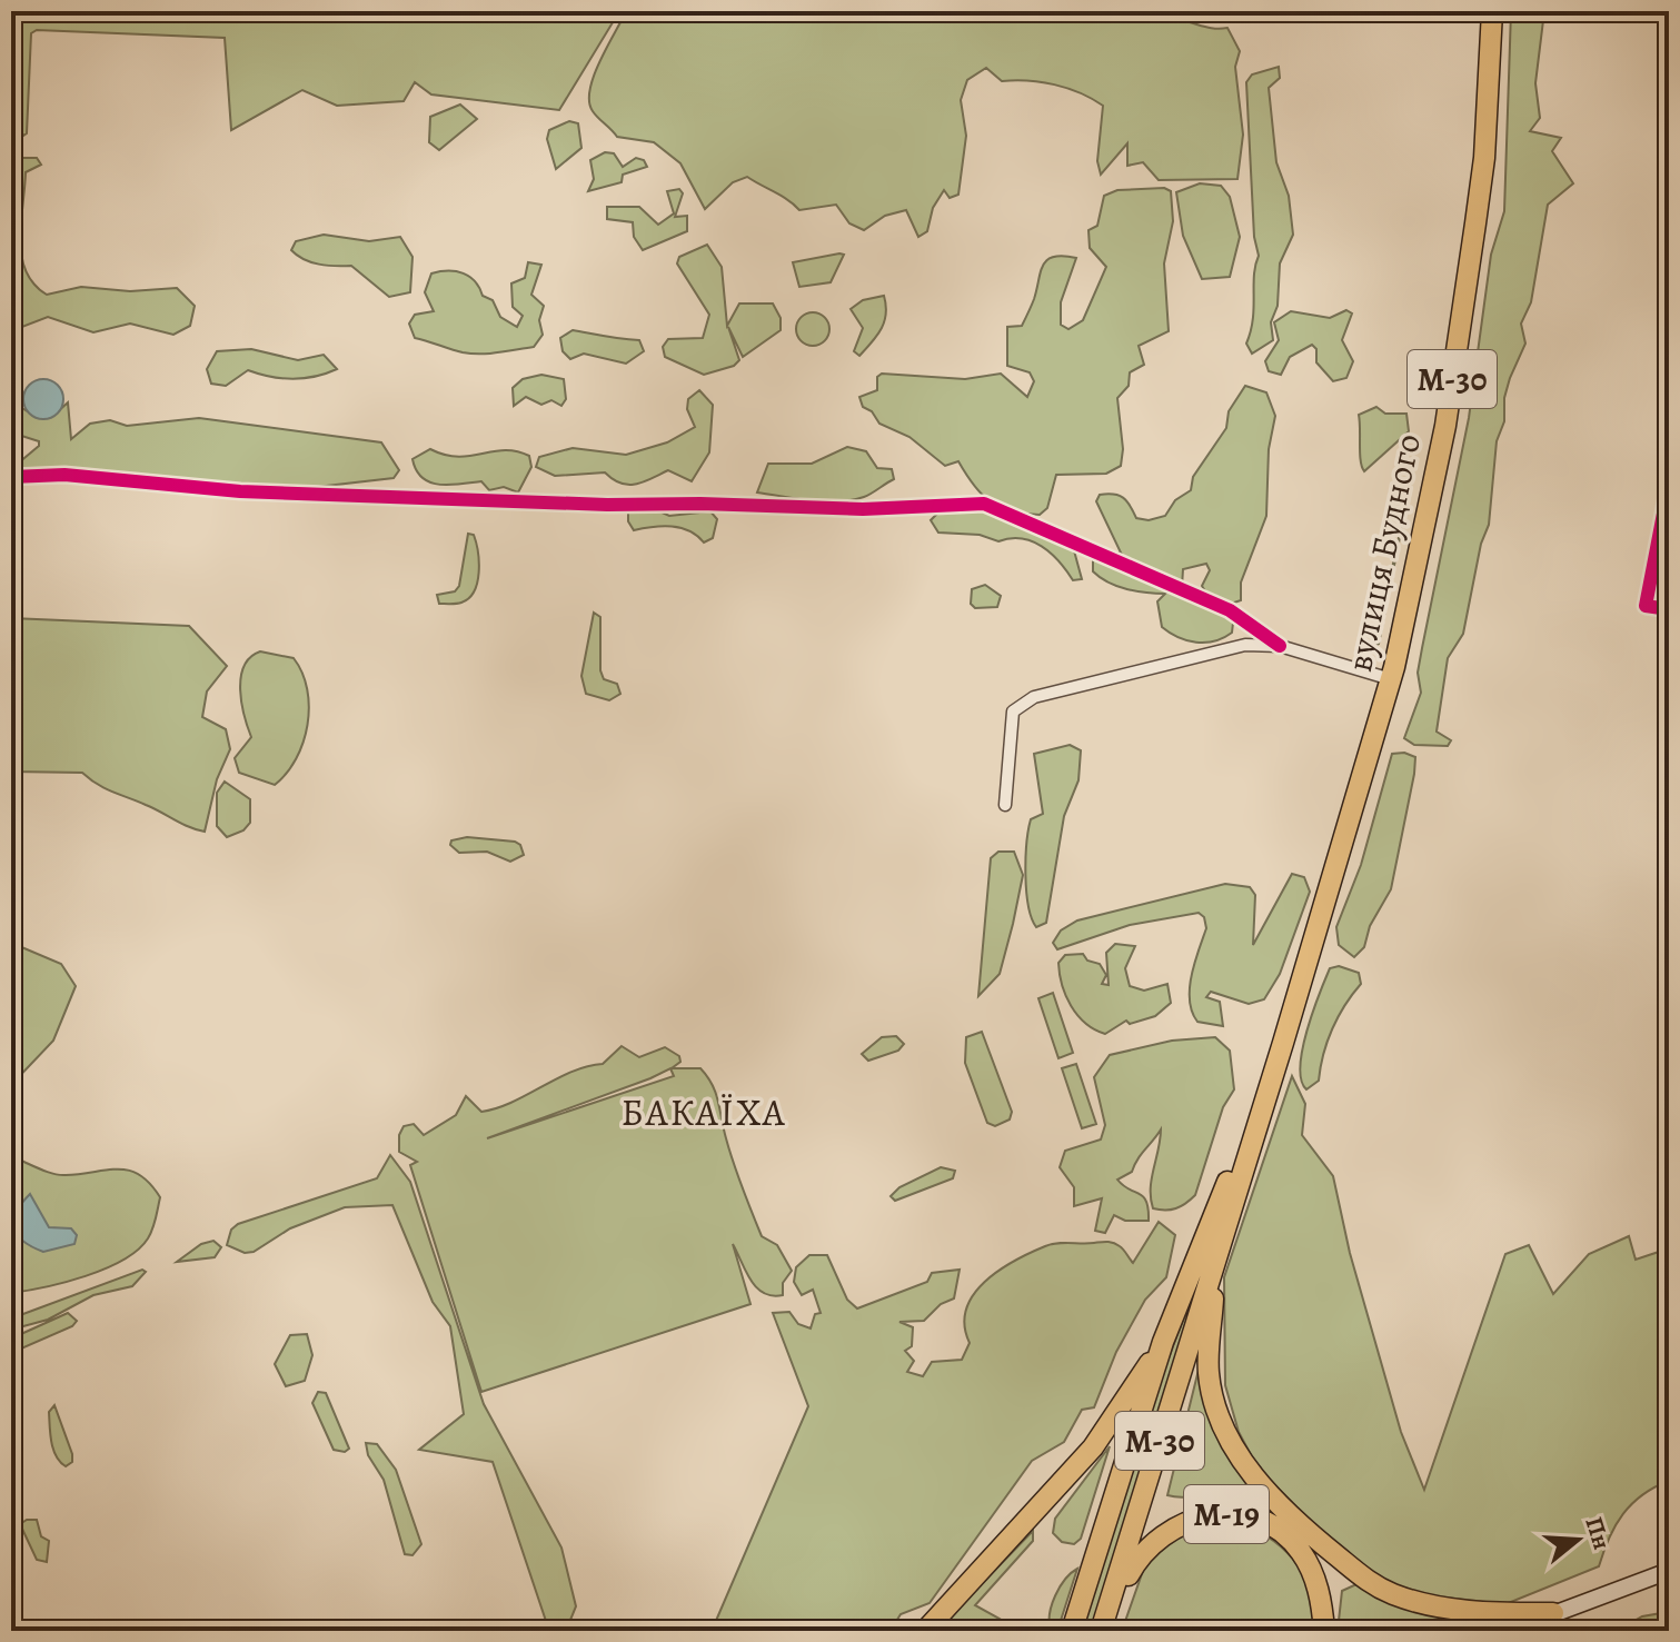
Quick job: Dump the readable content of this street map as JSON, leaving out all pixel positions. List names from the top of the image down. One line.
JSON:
{"streets":{"highway":["М-30","вулиця Будного","М-19"]},"crossings":[["М-30","вулиця Будного"],["М-30","М-19"]],"districts":["БАКАЇХА"],"north":"right"}
